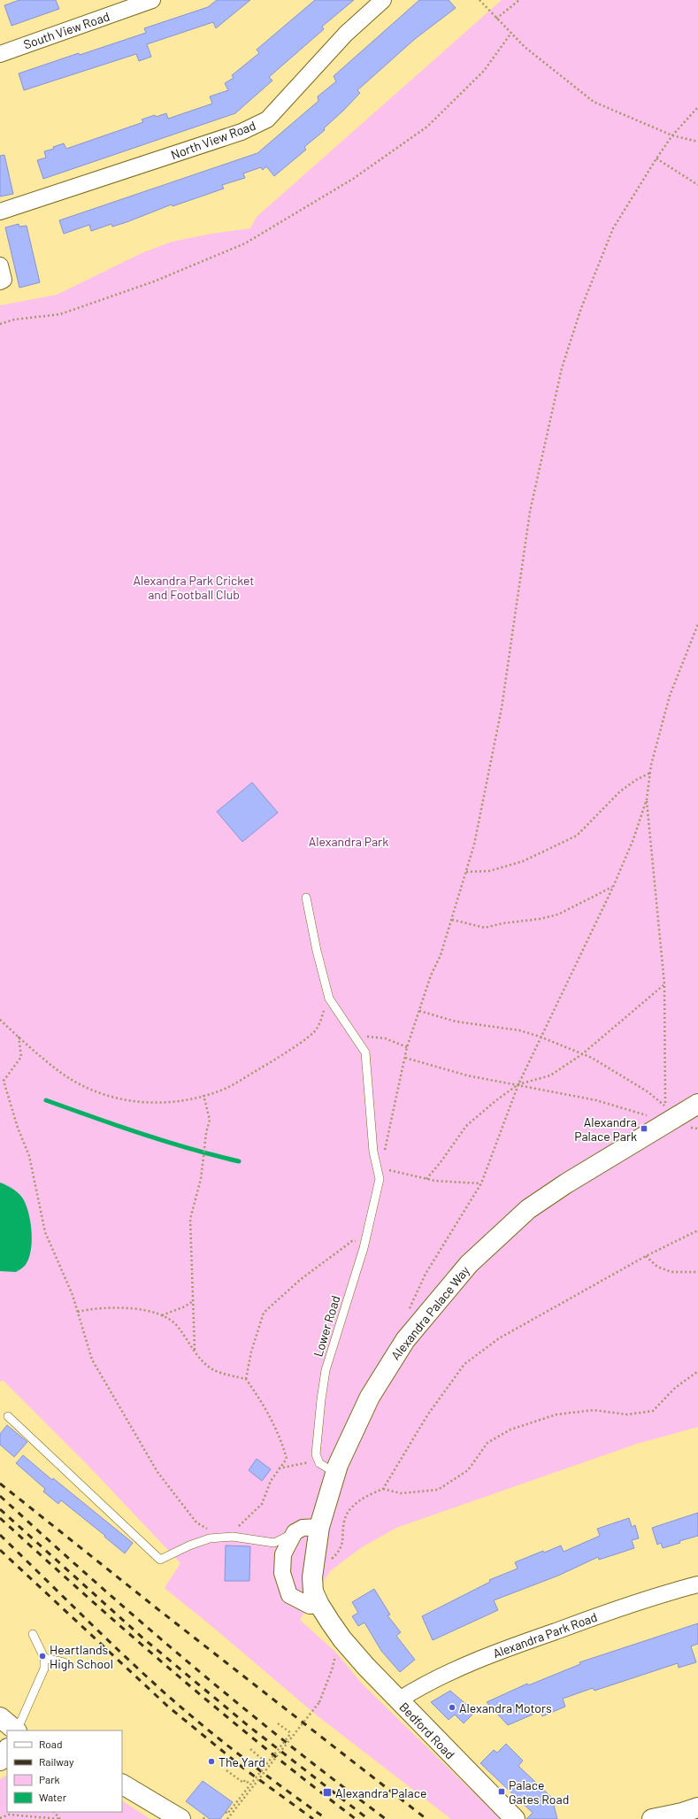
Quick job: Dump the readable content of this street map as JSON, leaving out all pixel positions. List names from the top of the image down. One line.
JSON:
{"streets":{"street":["South View Road","North View Road","Alexandra Palace Way","Alexandra Park Road","Bedford Road"],"lane":["Lower Road"]},"crossings":[["Alexandra Palace Way","Lower Road"],["Alexandra Palace Way","Bedford Road"],["Alexandra Park Road","Bedford Road"]],"parks":["Alexandra Park Cricket and Football Club","Alexandra Park"],"places":{"transit":["Alexandra Palace Park","Palace Gates Road","Alexandra Palace"],"other":["Heartlands High School","Alexandra Motors","The Yard"]},"legend":["Road","Railway","Park","Water"]}
